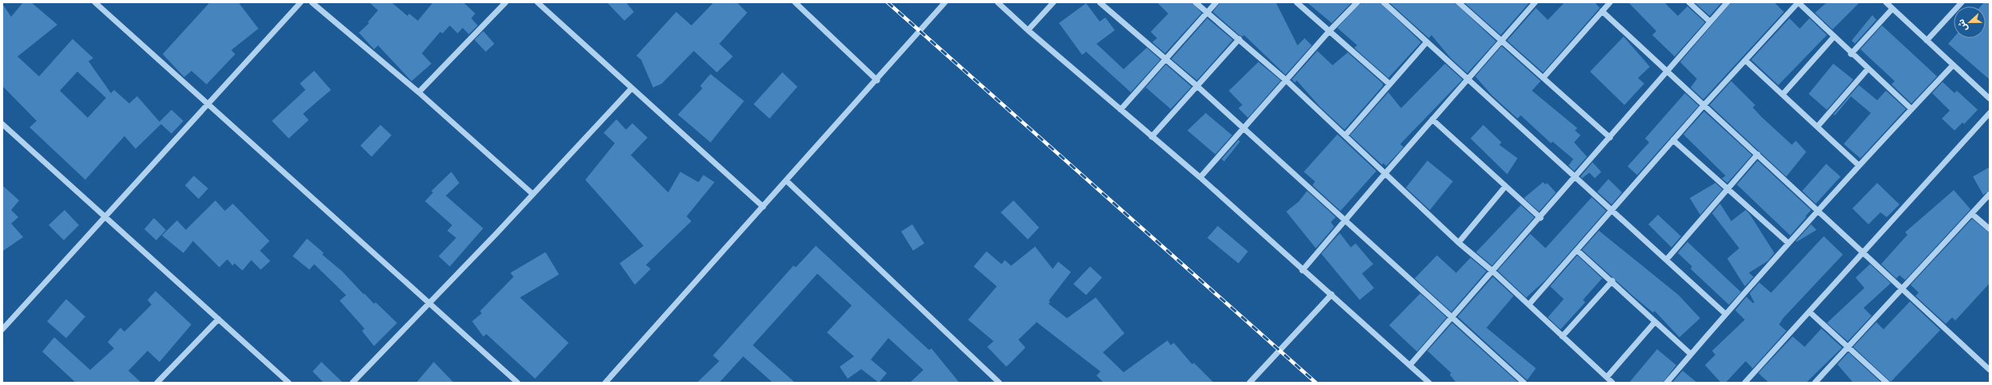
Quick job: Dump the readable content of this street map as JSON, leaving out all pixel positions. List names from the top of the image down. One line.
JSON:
{"north":"left"}
